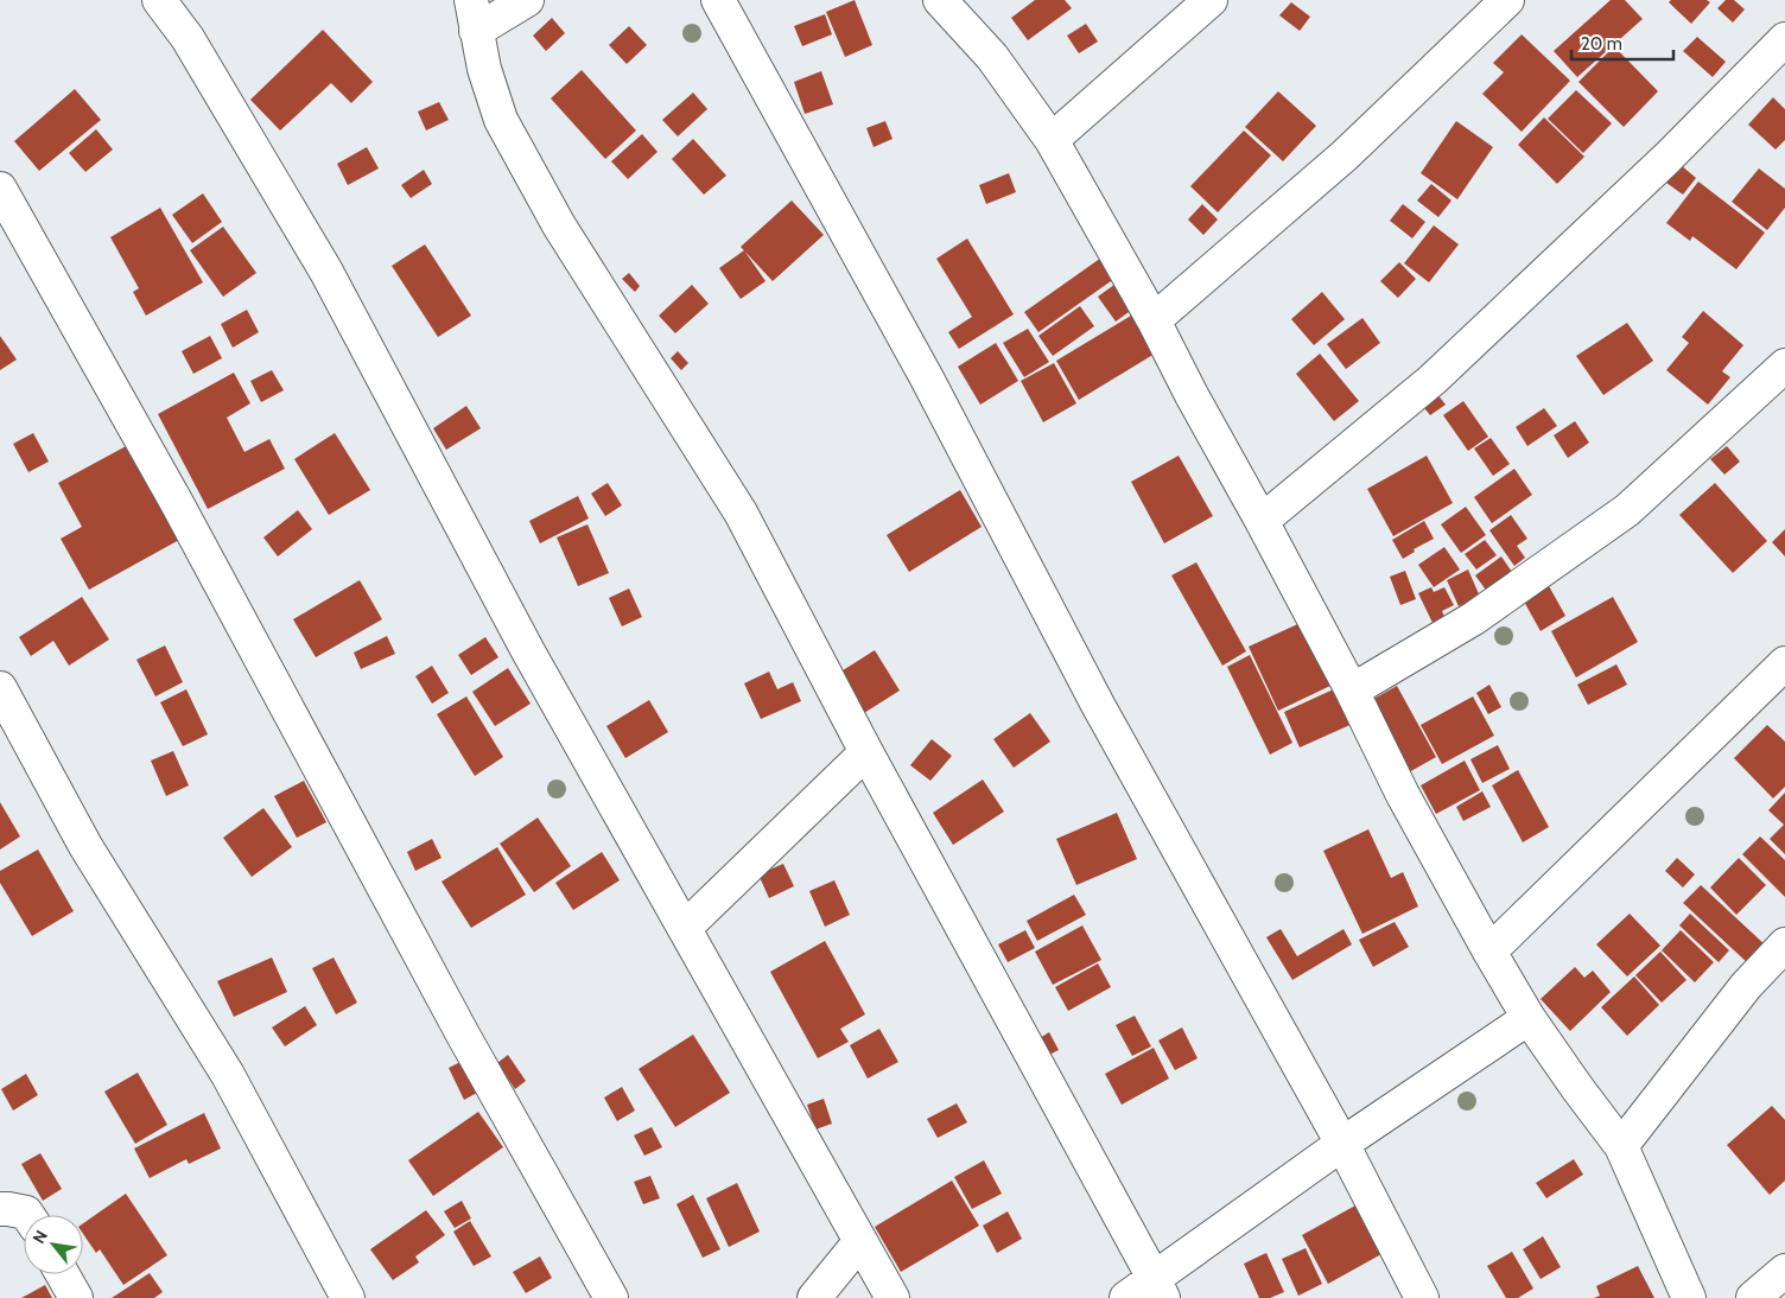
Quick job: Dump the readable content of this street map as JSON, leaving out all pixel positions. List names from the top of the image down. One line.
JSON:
{"scale_bar":"20 m","north":"top left"}
